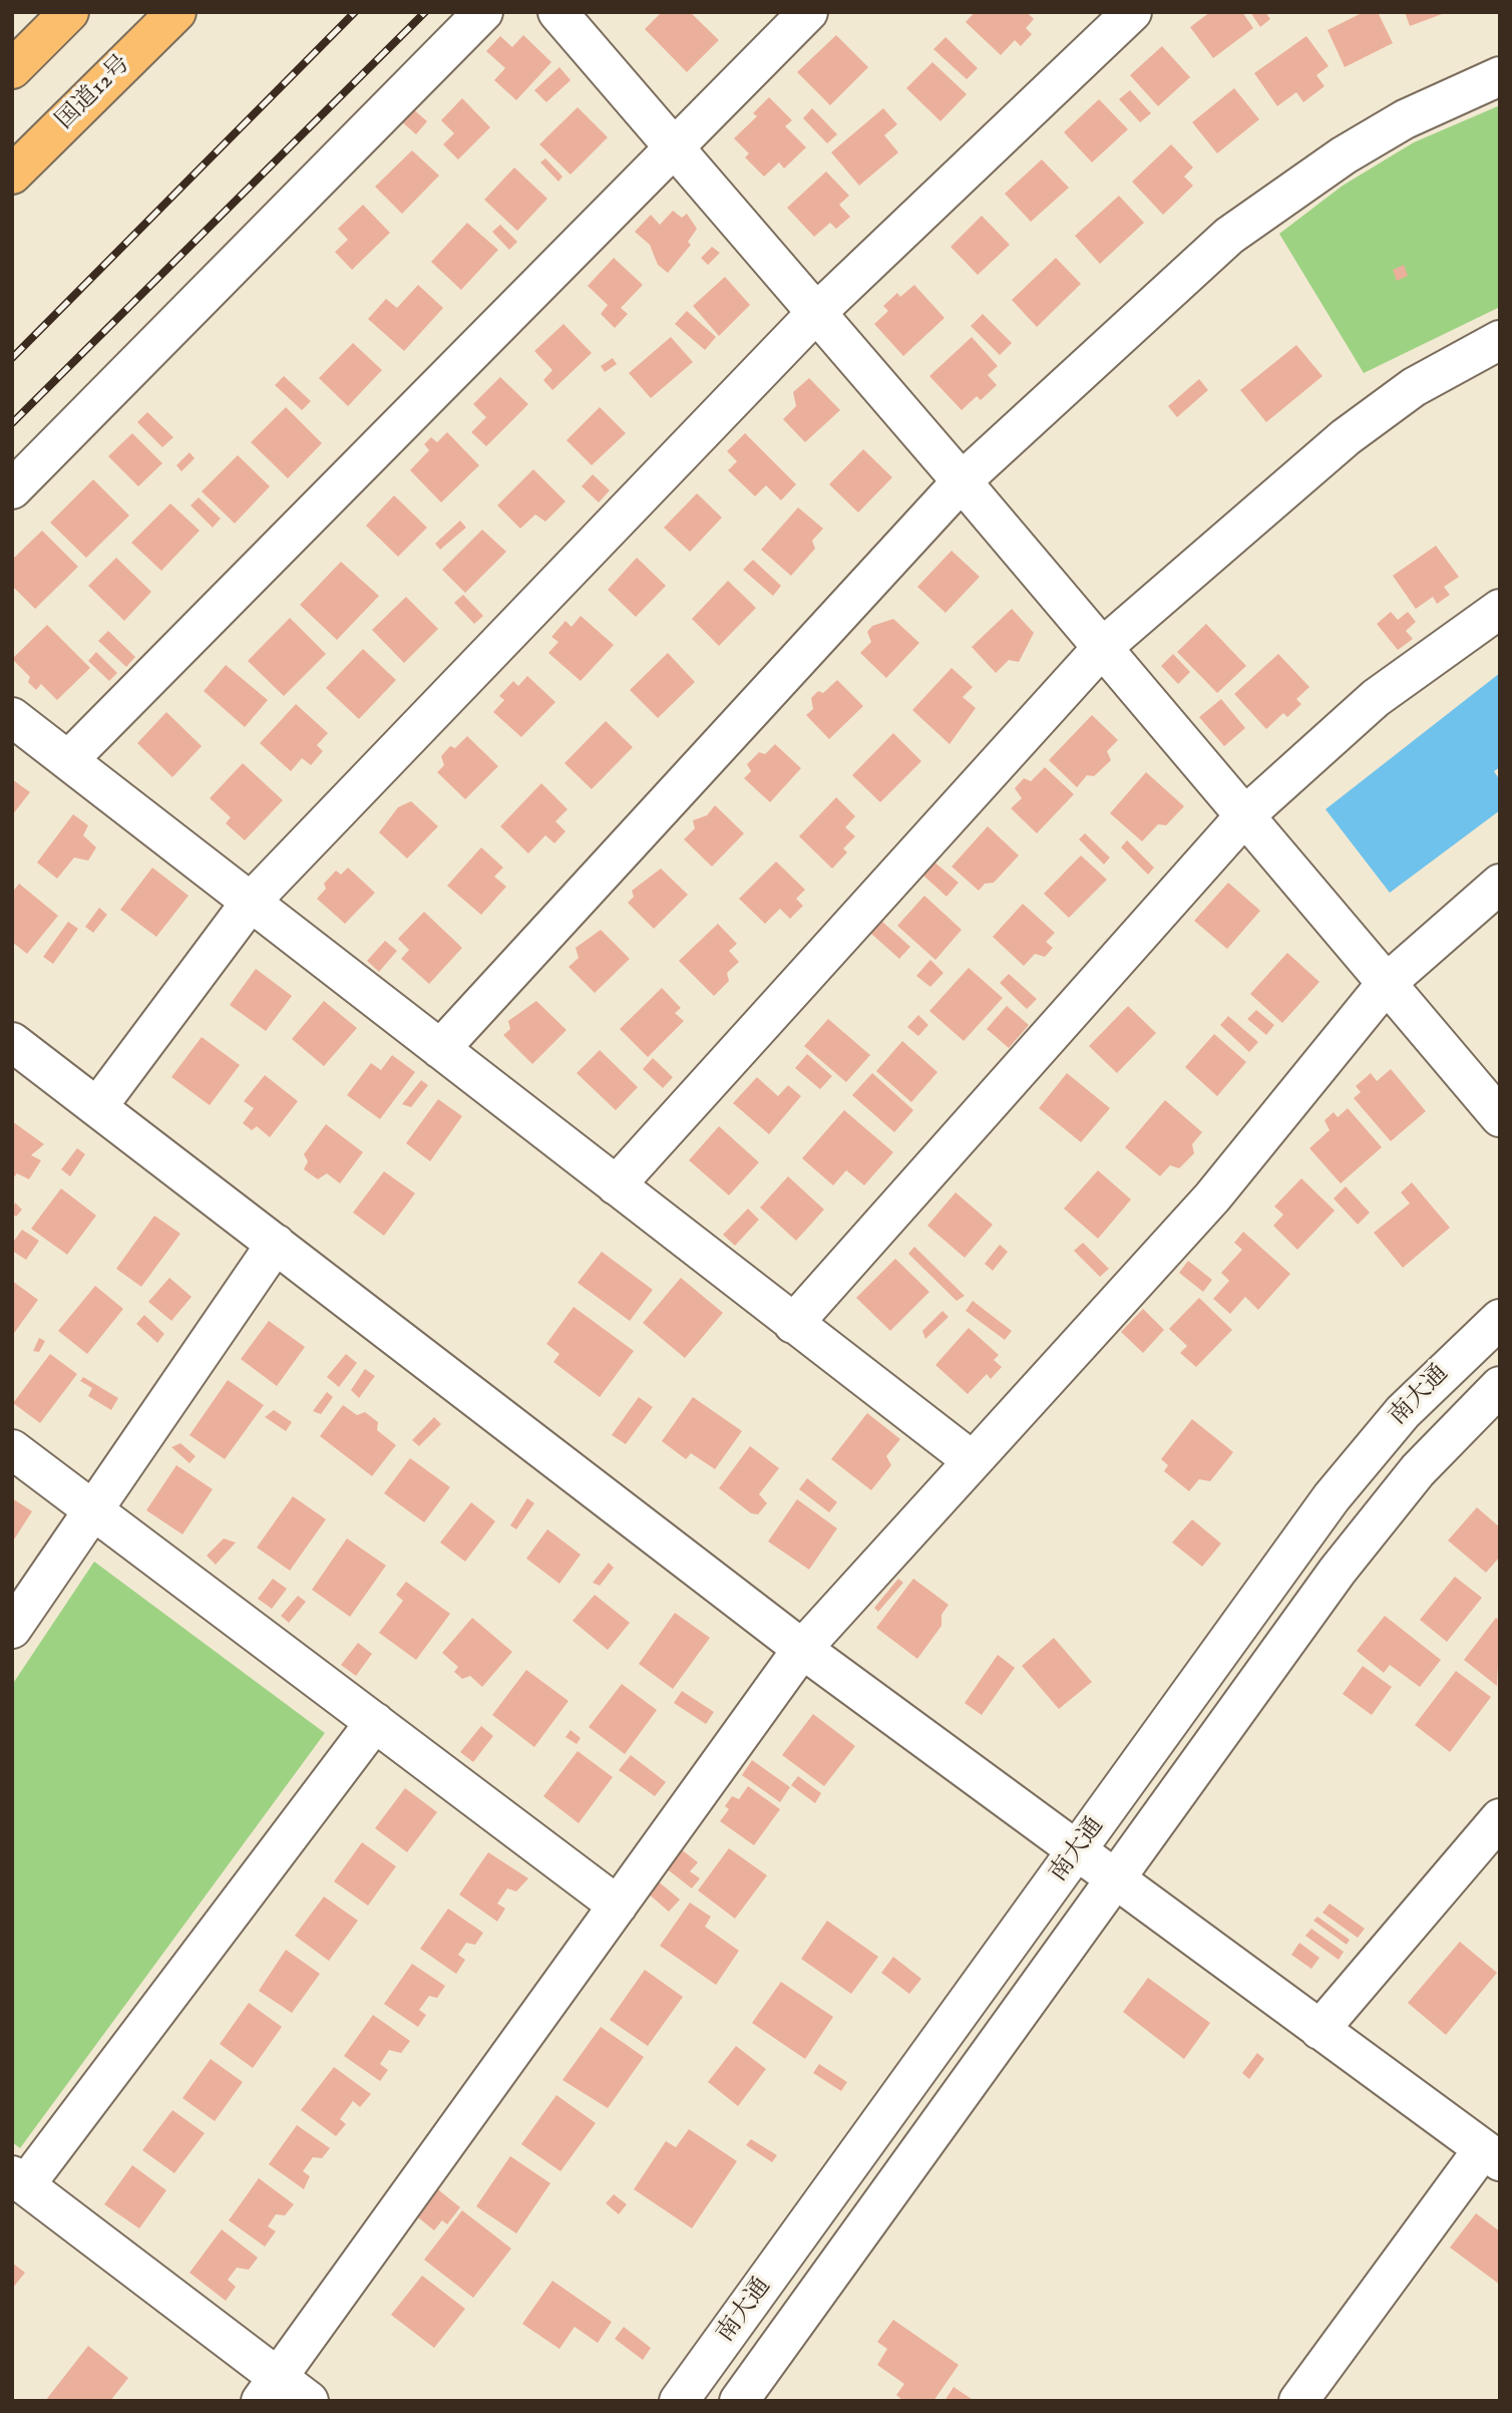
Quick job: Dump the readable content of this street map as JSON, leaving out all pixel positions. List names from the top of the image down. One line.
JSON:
{"streets":{"highway":["国道12号"],"street":["南大通"]}}
